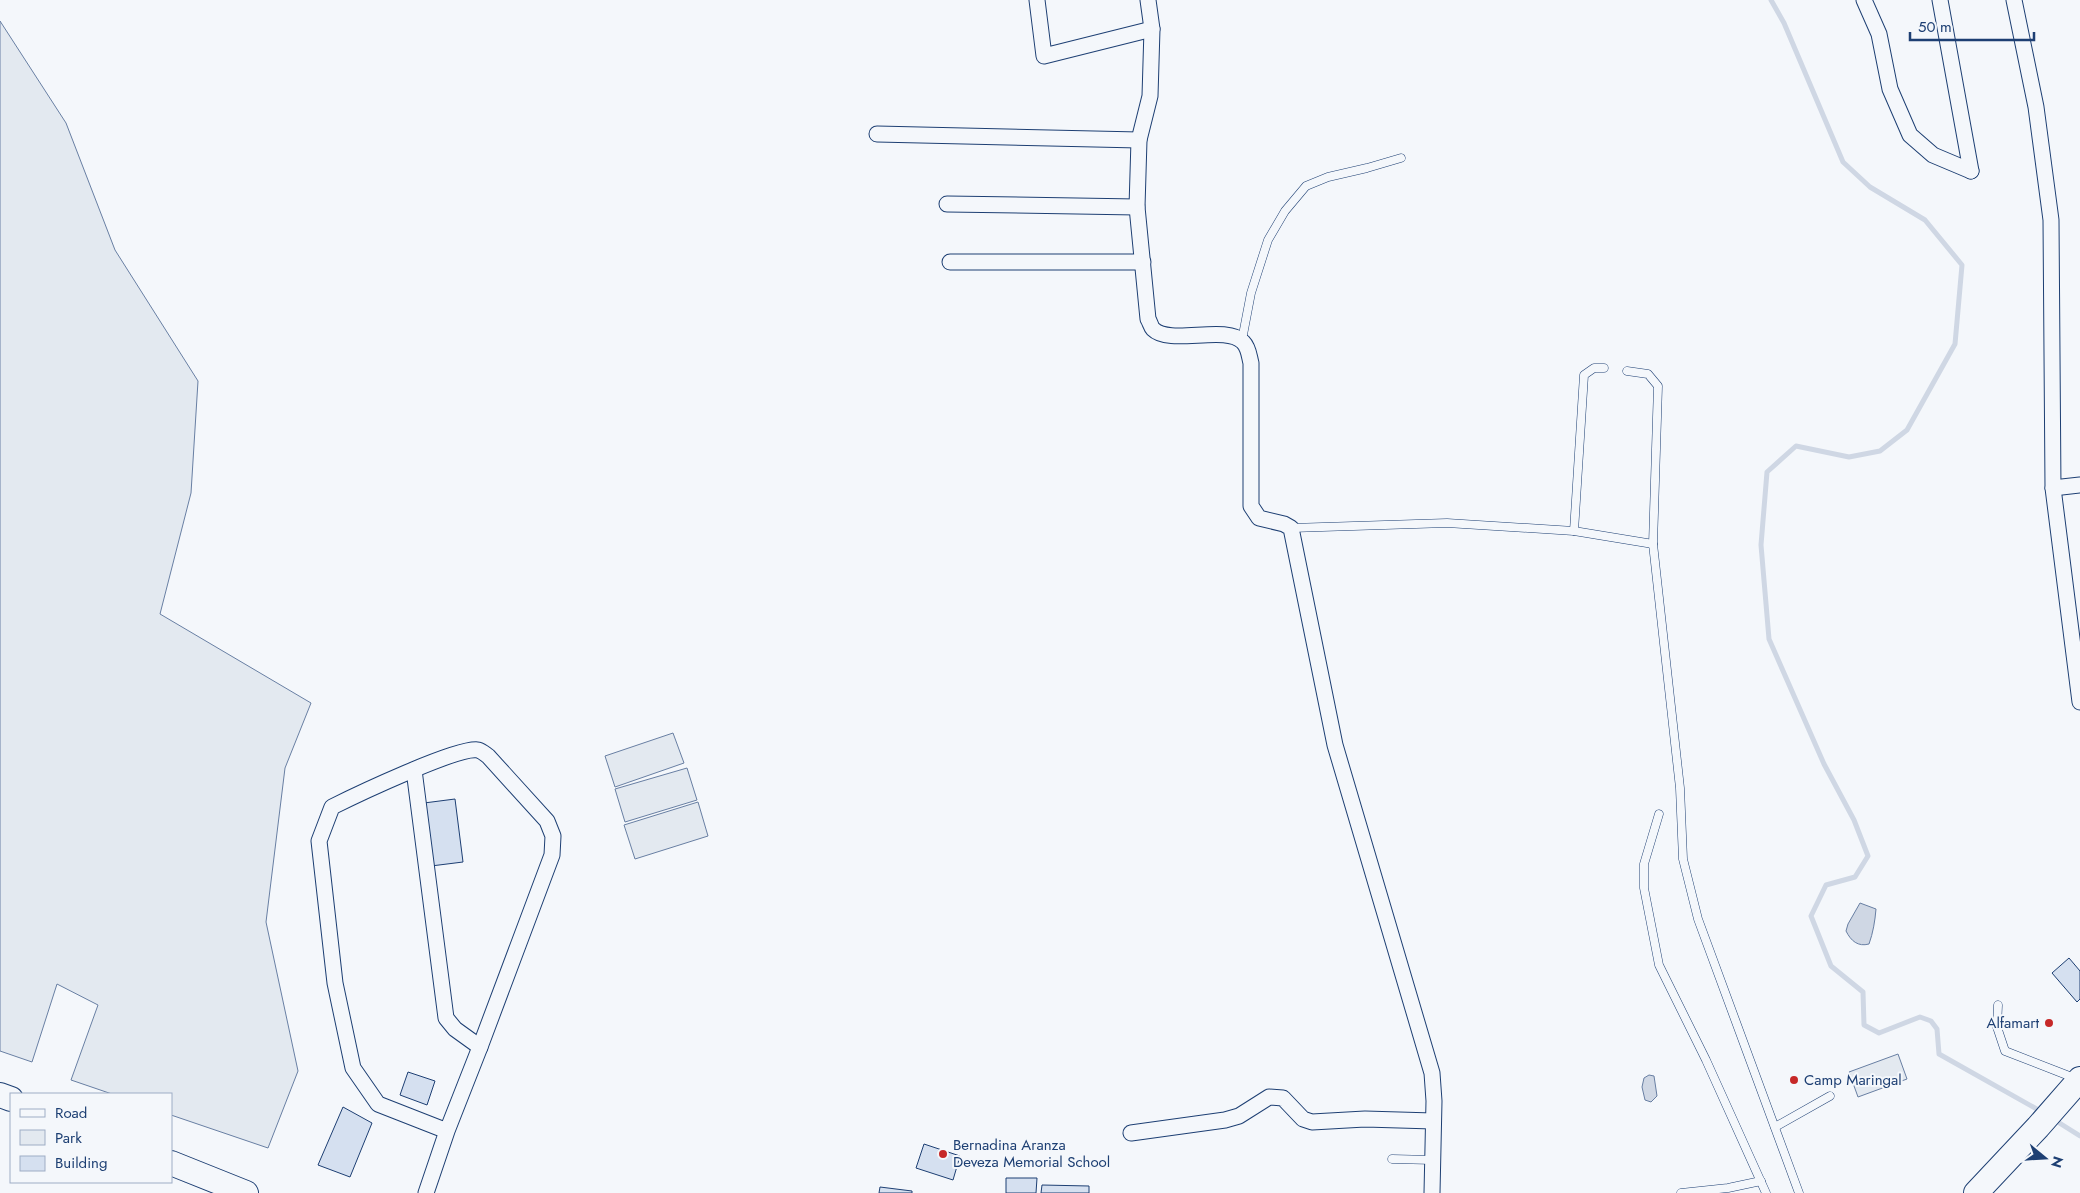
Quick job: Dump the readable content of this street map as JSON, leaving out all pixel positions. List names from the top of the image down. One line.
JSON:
{"places":["Alfamart","Camp Maringal","Bernadina Aranza Deveza Memorial School"],"legend":["Road","Park","Building"],"scale_bar":"50 m","north":"right"}
